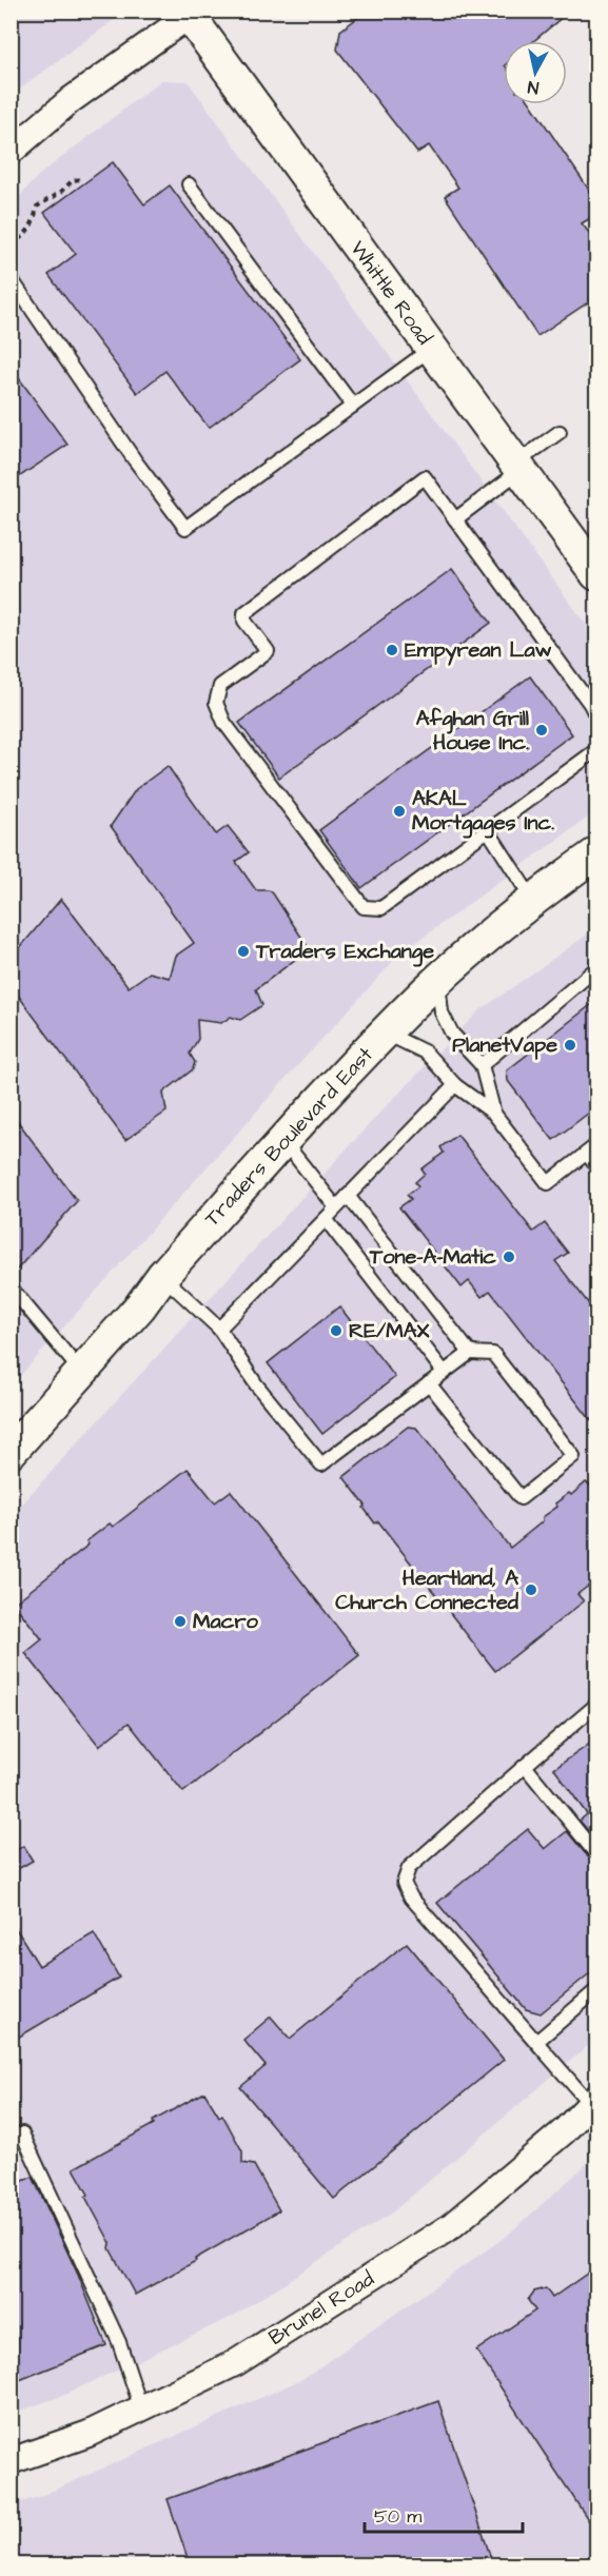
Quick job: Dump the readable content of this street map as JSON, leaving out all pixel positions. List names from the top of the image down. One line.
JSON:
{"streets":{"street":["Whittle Road","Traders Boulevard East","Brunel Road"]},"places":["Empyrean Law","Afghan Grill House Inc.","AKAL Mortgages Inc.","Traders Exchange","PlanetVape","Tone-A-Matic","RE/MAX","Heartland, A Church Connected","Macro"],"scale_bar":"50 m","north":"bottom"}
